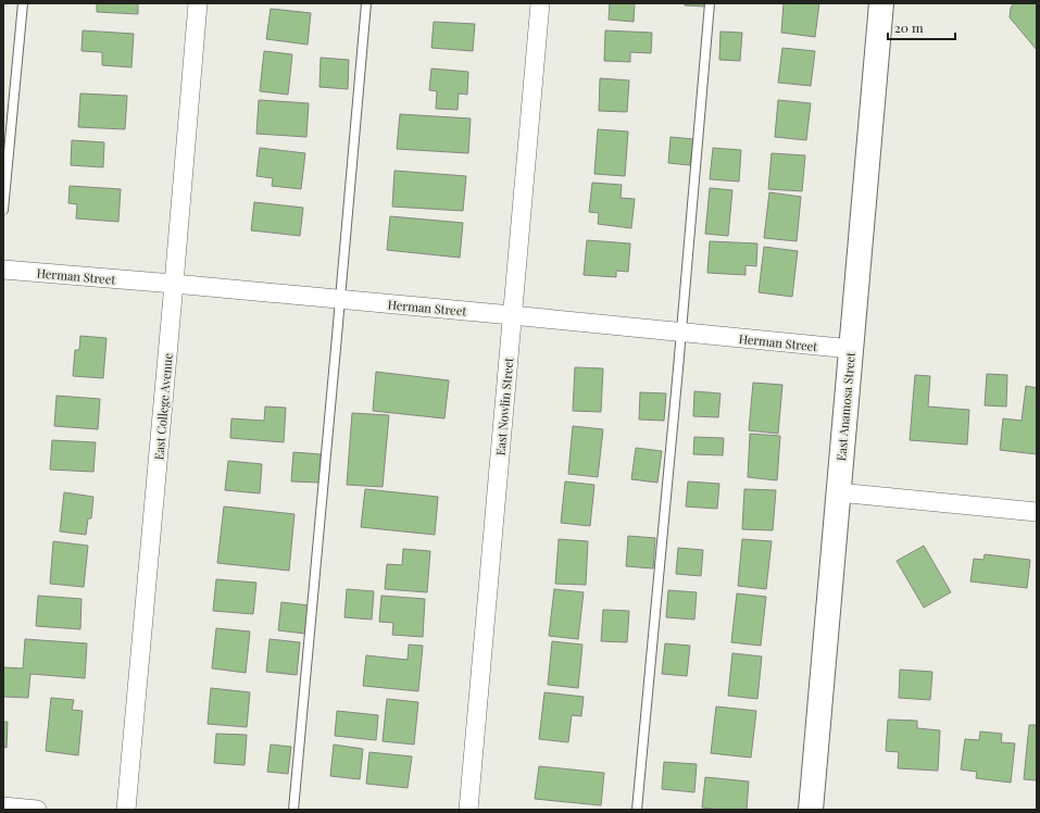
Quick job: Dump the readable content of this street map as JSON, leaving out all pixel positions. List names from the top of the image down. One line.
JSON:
{"streets":{"main road":["East Anamosa Street"],"street":["Herman Street","East College Avenue","East Nowlin Street"]},"crossings":[["Herman Street","East College Avenue"],["Herman Street","East Nowlin Street"],["Herman Street","East Anamosa Street"]],"scale_bar":"20 m"}
